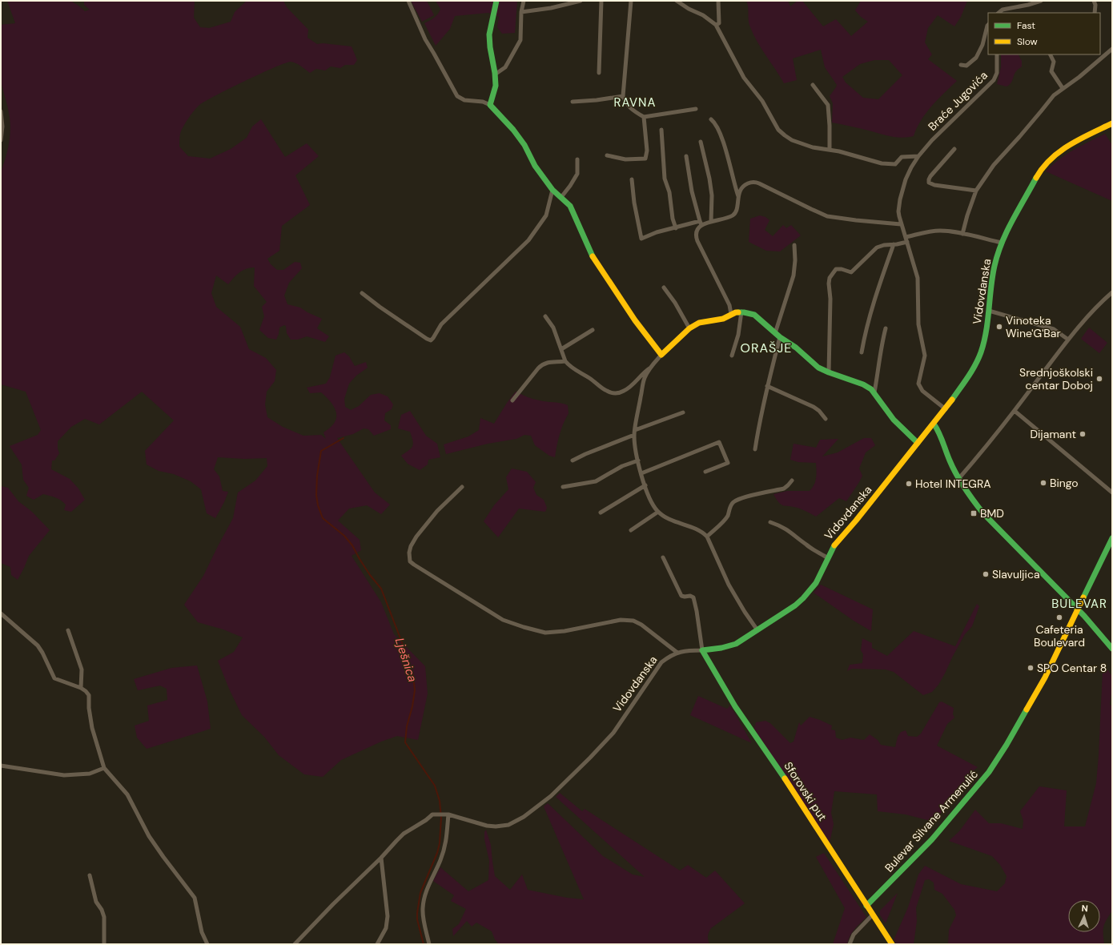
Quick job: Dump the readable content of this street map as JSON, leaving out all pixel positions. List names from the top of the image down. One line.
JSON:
{"streets":{"street":["Braće Jugovića","Vidovdanska","Sforovski put","Bulevar Silvane Armenulić"]},"crossings":[["Braće Jugovića","Vidovdanska"],["Vidovdanska","Sforovski put"],["Sforovski put","Bulevar Silvane Armenulić"]],"districts":["RAVNA","ORAŠJE","BULEVAR"],"water":["Lješnica"],"places":{"other":["Vinoteka Wine'G'Bar","Srednjoškolski centar Doboj","Dijamant","Bingo","Hotel INTEGRA","Slavuljica","Cafeteria Boulevard","SPO Centar 8"],"transit":["BMD"]},"legend":["Fast","Slow"],"north":"top"}
